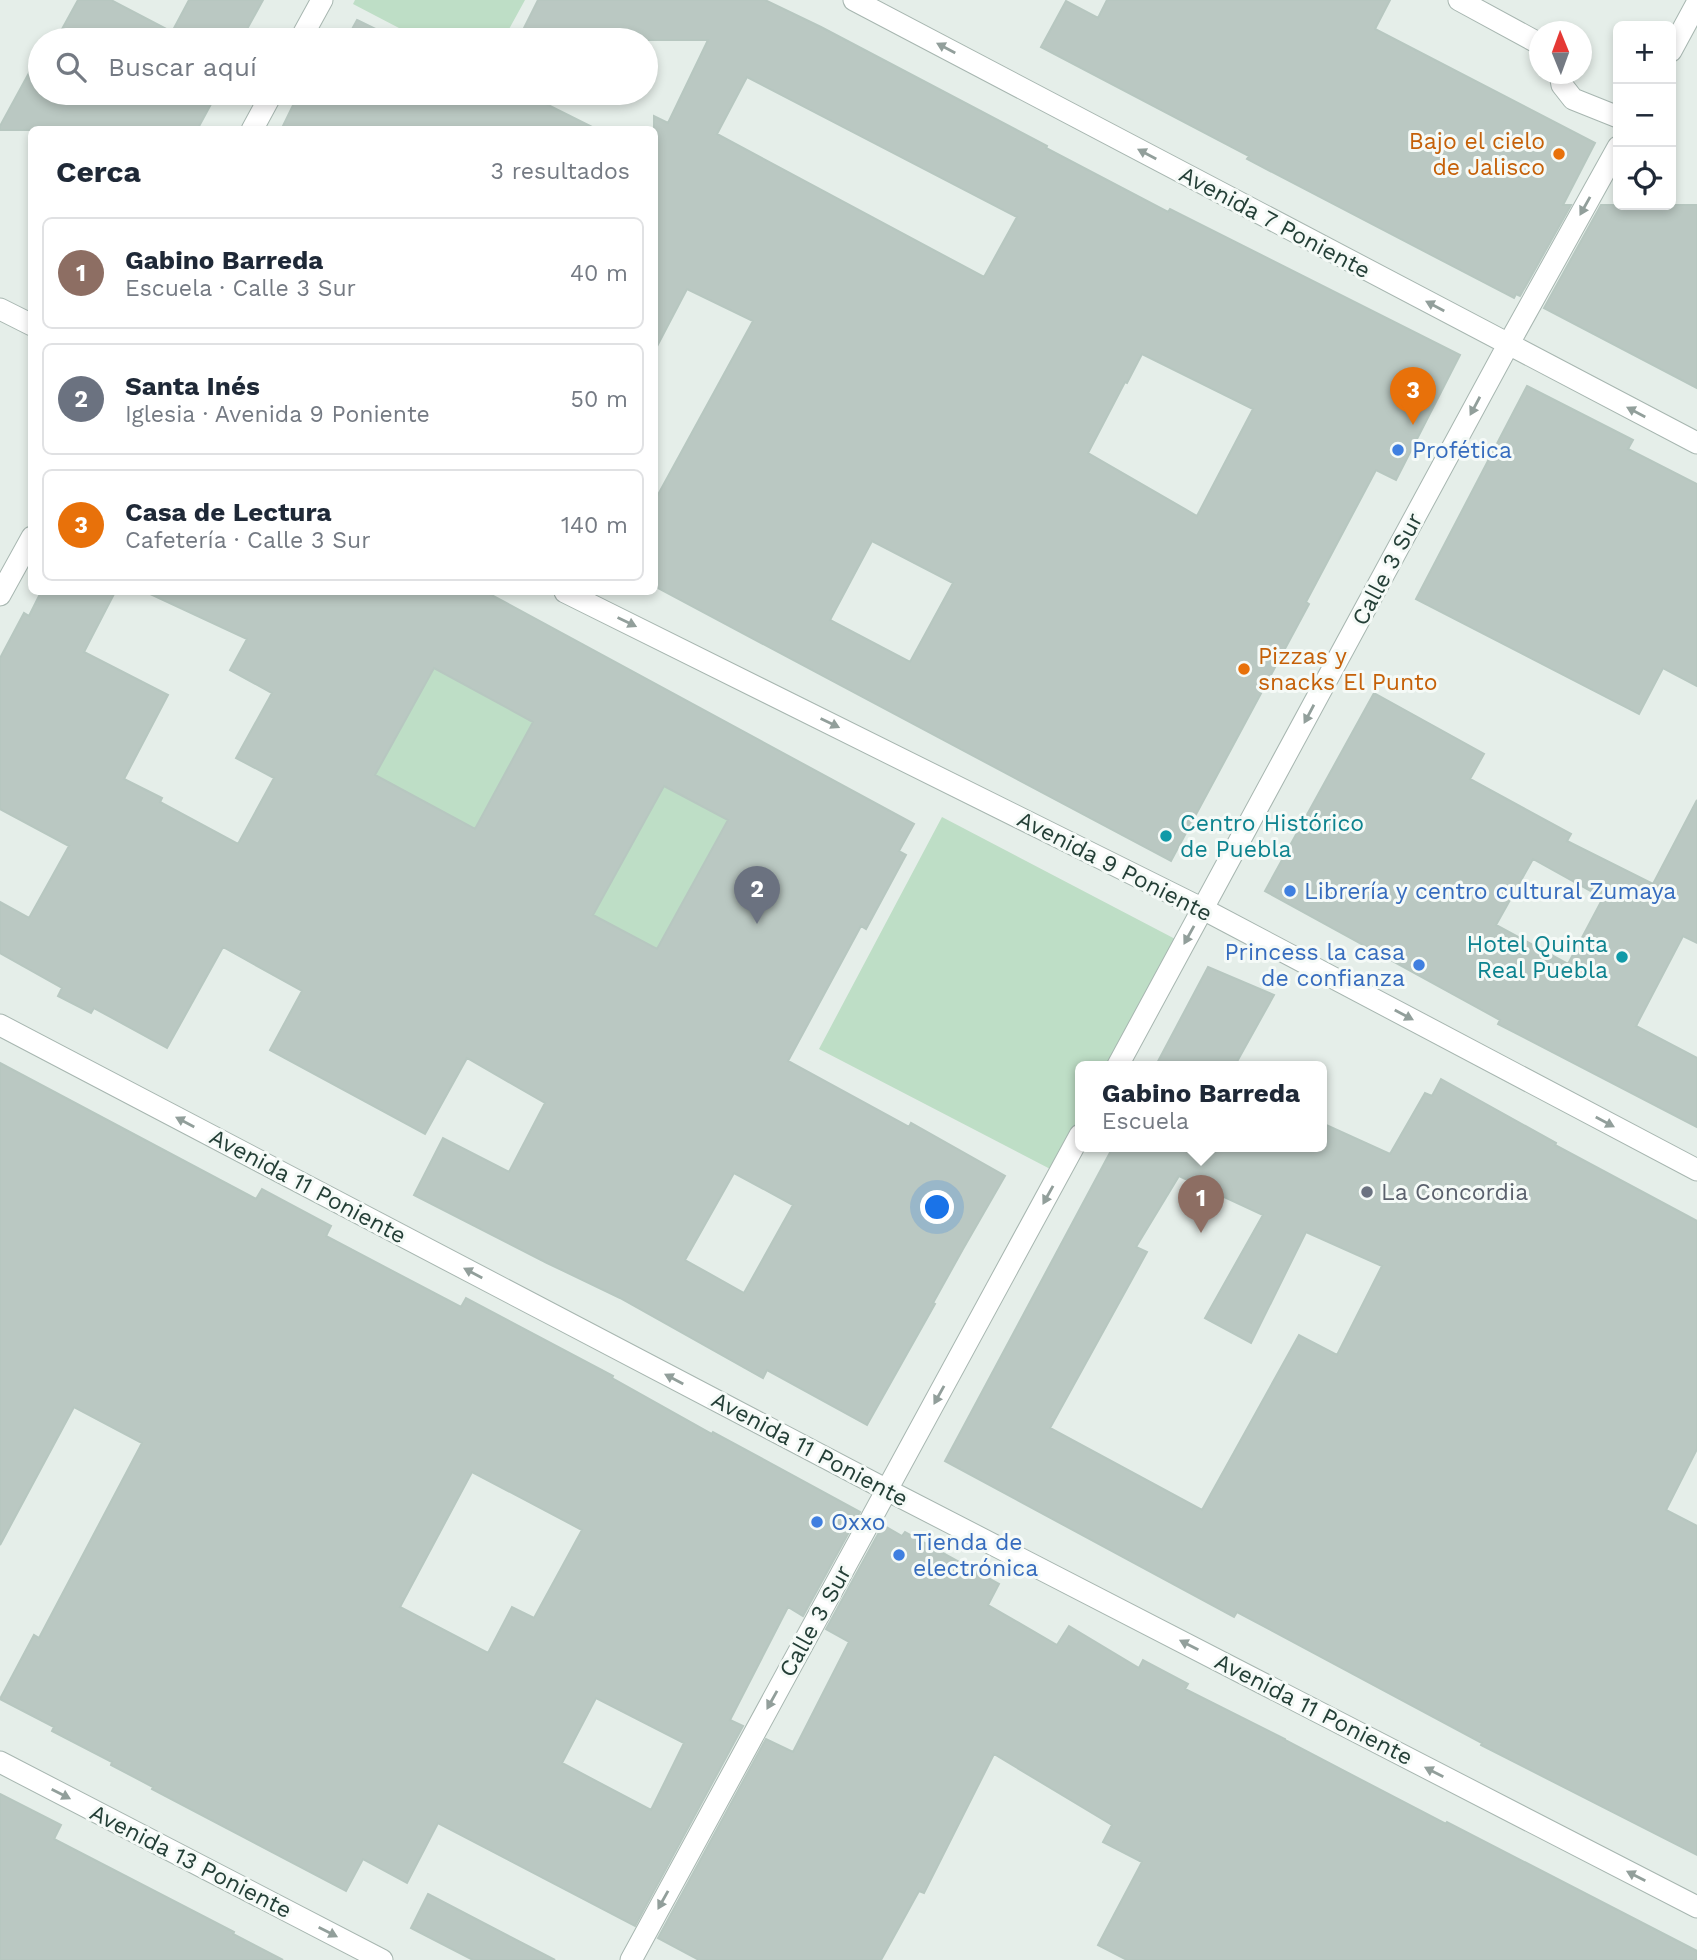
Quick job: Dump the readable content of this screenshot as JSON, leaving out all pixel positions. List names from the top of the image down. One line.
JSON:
{"streets":{"street":["Avenida 7 Poniente","Calle 3 Sur","Avenida 9 Poniente","Avenida 11 Poniente","Avenida 13 Poniente"]},"crossings":[["Avenida 7 Poniente","Calle 3 Sur"],["Calle 3 Sur","Avenida 9 Poniente"],["Calle 3 Sur","Avenida 11 Poniente"]],"one_way":["Avenida 7 Poniente","Calle 3 Sur","Avenida 9 Poniente","Avenida 11 Poniente","Avenida 13 Poniente"],"places":["Bajo el cielo de Jalisco","Profética","Pizzas y snacks El Punto","Centro Histórico de Puebla","Librería y centro cultural Zumaya","Hotel Quinta Real Puebla","Princess la casa de confianza","La Concordia","Oxxo","Tienda de electrónica"],"north":"top","page":{"map_buttons":["+","−"],"search":"Buscar aquí","heading":["Cerca","3 resultados"],"list":[{"mark":"1","name":"Gabino Barreda","note":"Escuela · Calle 3 Sur","value":"40 m"},{"mark":"2","name":"Santa Inés","note":"Iglesia · Avenida 9 Poniente","value":"50 m"},{"mark":"3","name":"Casa de Lectura","note":"Cafetería · Calle 3 Sur","value":"140 m"}],"pins":["3","2","1"],"popup":["Gabino Barreda","Escuela"]}}
